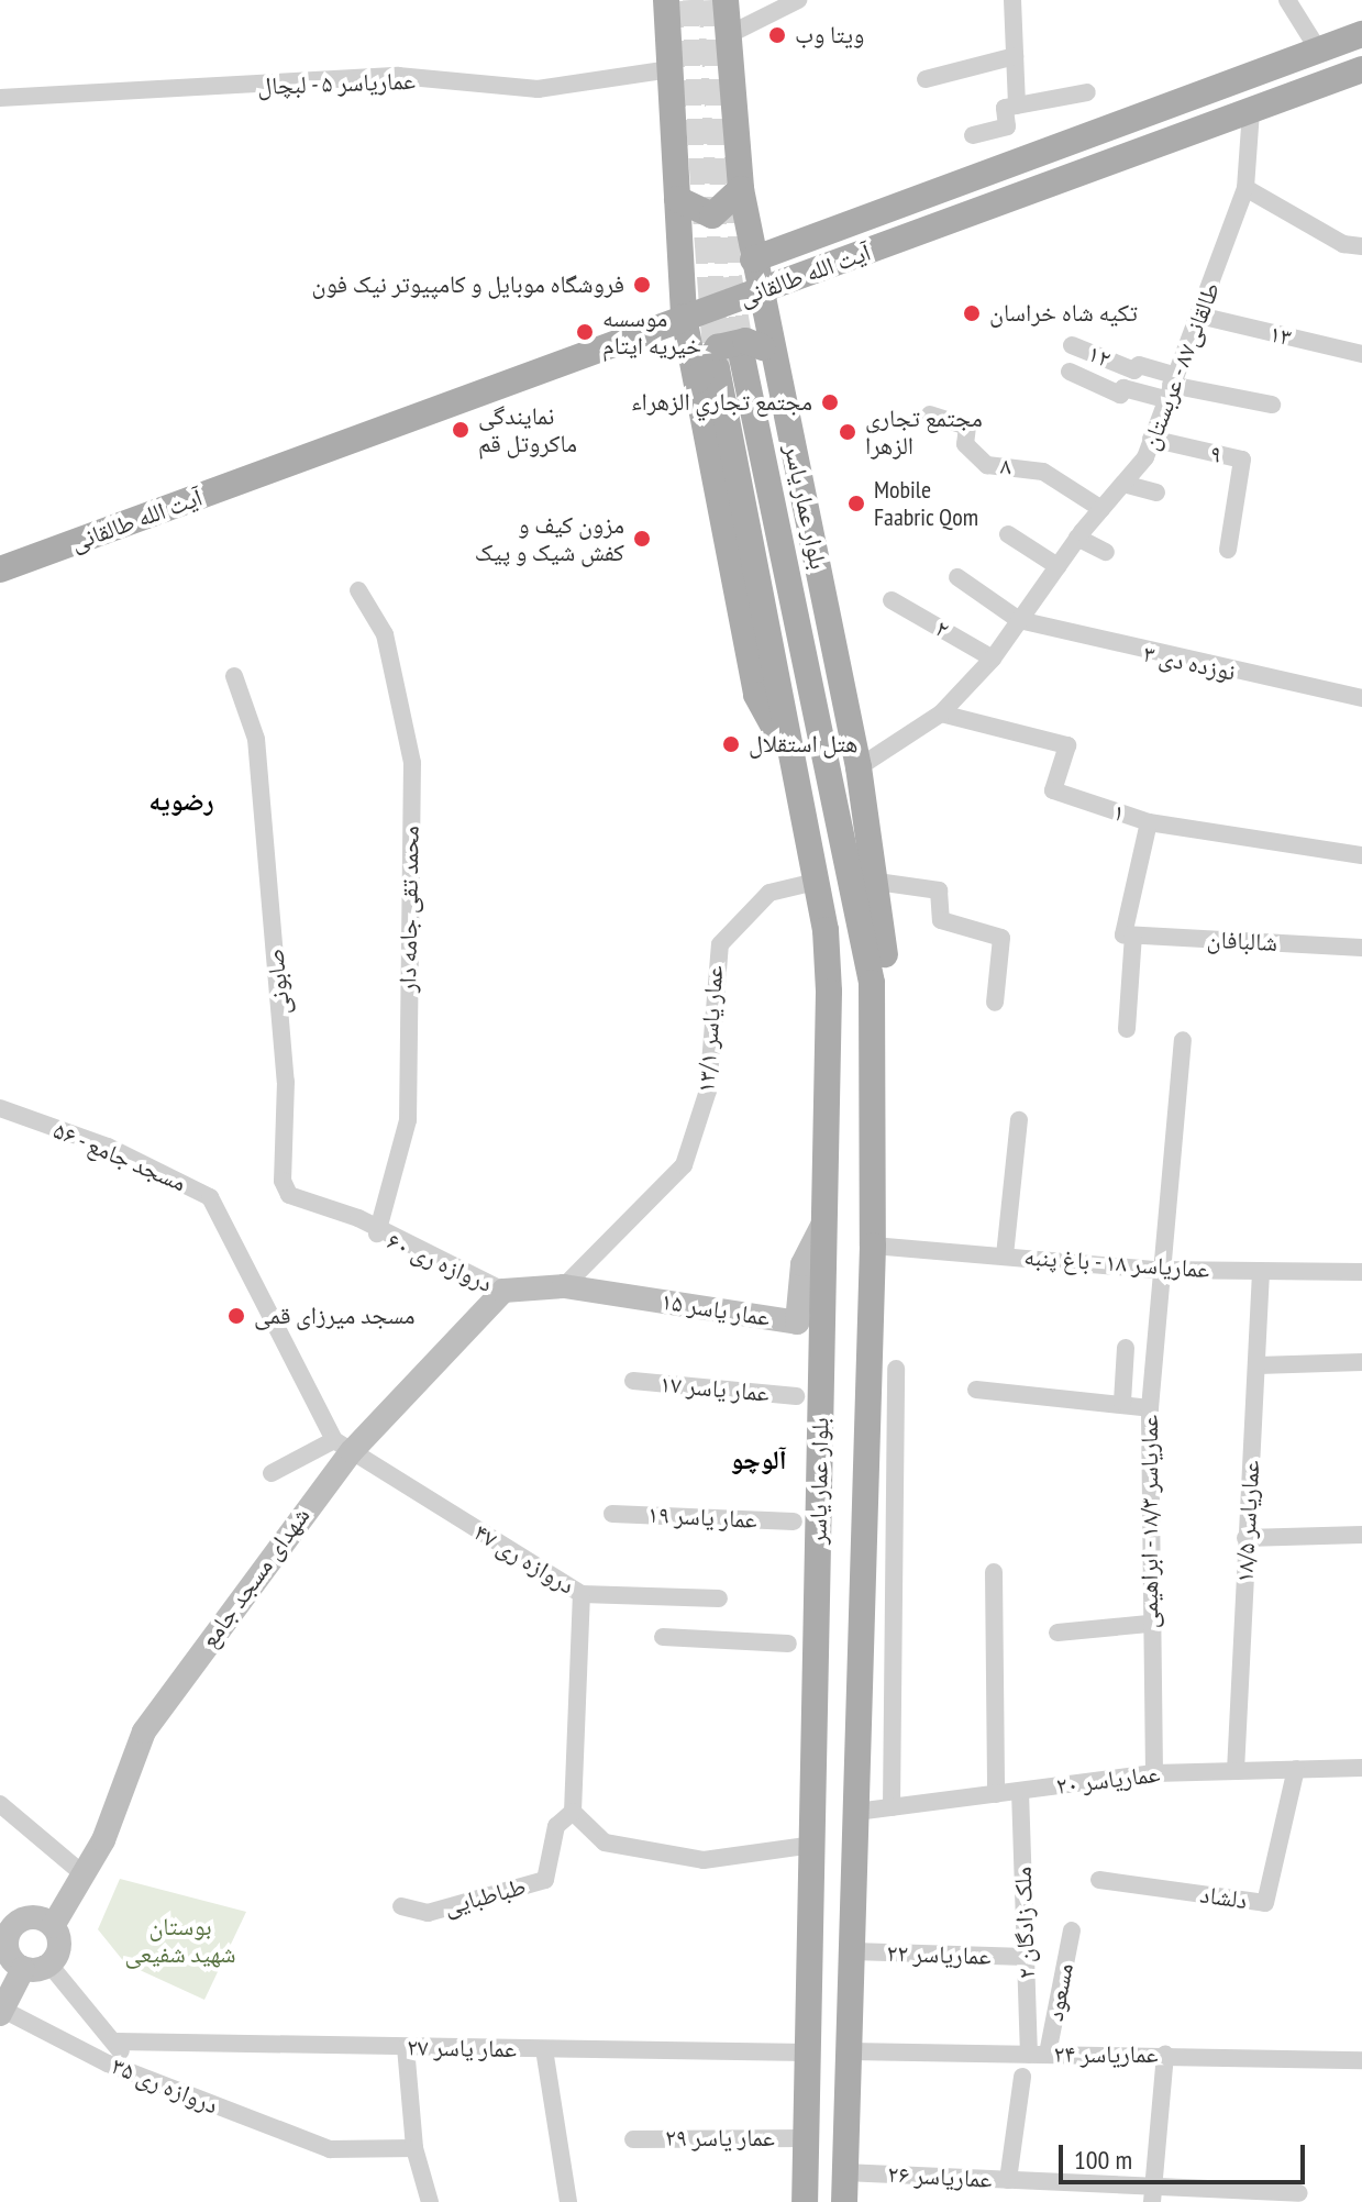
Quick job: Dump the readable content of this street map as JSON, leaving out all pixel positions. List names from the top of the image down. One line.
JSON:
{"streets":{"main road":["آیت الله طالقانی","بلوار عمار یاسر","عمار یاسر ۱۵","شهدای مسجد جامع"],"street":["عماریاسر ۵ - لبچال","۱۳","۱۲","طالقانی۸۷ - عربستان","۹","۸","۲","نوزده دی ۳","۱","محمد تقی جامه دار","شالبافان","صابونی","عمار یاسر ۱۳/۱","۵۶ - مسجد جامع","دروازه ری ۶۰","عماریاسر ۱۸ - باغ پنبه","عمار یاسر ۱۷","عمار یاسر ۱۹","عماریاسر ۱۸/۳ - ابراهیمی","عماریاسر ۱۸/۵","دروازه ری ۴۷","عماریاسر ۲۰","طباطبایی","دلشاد","۲ ملک زادگان","عماریاسر ۲۲","مسعود","عمار یاسر ۲۷","عماریاسر ۲۴","دروازه ری ۳۵","عمار یاسر ۲۹","عماریاسر ۲۶"]},"crossings":[["عماریاسر ۵ - لبچال","بلوار عمار یاسر"],["آیت الله طالقانی","طالقانی۸۷ - عربستان"],["آیت الله طالقانی","بلوار عمار یاسر"],["۱۳","طالقانی۸۷ - عربستان"],["۱۲","طالقانی۸۷ - عربستان"],["طالقانی۸۷ - عربستان","۹"],["طالقانی۸۷ - عربستان","۸"],["طالقانی۸۷ - عربستان","بلوار عمار یاسر"],["طالقانی۸۷ - عربستان","۲"],["طالقانی۸۷ - عربستان","نوزده دی ۳"],["طالقانی۸۷ - عربستان","۱"],["بلوار عمار یاسر","عمار یاسر ۱۳/۱"],["بلوار عمار یاسر","عماریاسر ۱۸ - باغ پنبه"],["بلوار عمار یاسر","عمار یاسر ۱۵"],["بلوار عمار یاسر","عماریاسر ۲۰"],["بلوار عمار یاسر","عماریاسر ۲۲"],["بلوار عمار یاسر","عمار یاسر ۲۷"],["بلوار عمار یاسر","عماریاسر ۲۴"],["بلوار عمار یاسر","عمار یاسر ۲۹"],["بلوار عمار یاسر","عماریاسر ۲۶"],["محمد تقی جامه دار","صابونی"],["محمد تقی جامه دار","دروازه ری ۶۰"],["صابونی","دروازه ری ۶۰"],["عمار یاسر ۱۳/۱","عمار یاسر ۱۵"],["۵۶ - مسجد جامع","دروازه ری ۴۷"],["۵۶ - مسجد جامع","شهدای مسجد جامع"],["دروازه ری ۶۰","عمار یاسر ۱۵"],["دروازه ری ۶۰","شهدای مسجد جامع"],["عماریاسر ۱۸ - باغ پنبه","عماریاسر ۱۸/۳ - ابراهیمی"],["عماریاسر ۱۸ - باغ پنبه","عماریاسر ۱۸/۵"],["عمار یاسر ۱۵","شهدای مسجد جامع"],["عماریاسر ۱۸/۳ - ابراهیمی","عماریاسر ۲۰"],["عماریاسر ۱۸/۵","عماریاسر ۲۰"],["دروازه ری ۴۷","شهدای مسجد جامع"],["عماریاسر ۲۰","دلشاد"],["عماریاسر ۲۰","۲ ملک زادگان"],["۲ ملک زادگان","عماریاسر ۲۲"],["۲ ملک زادگان","مسعود"],["۲ ملک زادگان","عماریاسر ۲۴"],["مسعود","عماریاسر ۲۴"]],"districts":["رضویه","آلوچو"],"parks":["بوستان شهید شفیعی"],"places":["ویتا وب","فروشگاه موبایل و کامپیوتر نیک فون","تکیه شاه خراسان","موسسه خیریه ایتام","مجتمع تجاري الزهراء","نمایندگی ماکروتل قم","مجتمع تجاری الزهرا","Mobile Faabric Qom","مزون کیف و کفش شیک و پیک","هتل استقلال","مسجد میرزای قمی"],"scale_bar":"100 m"}
